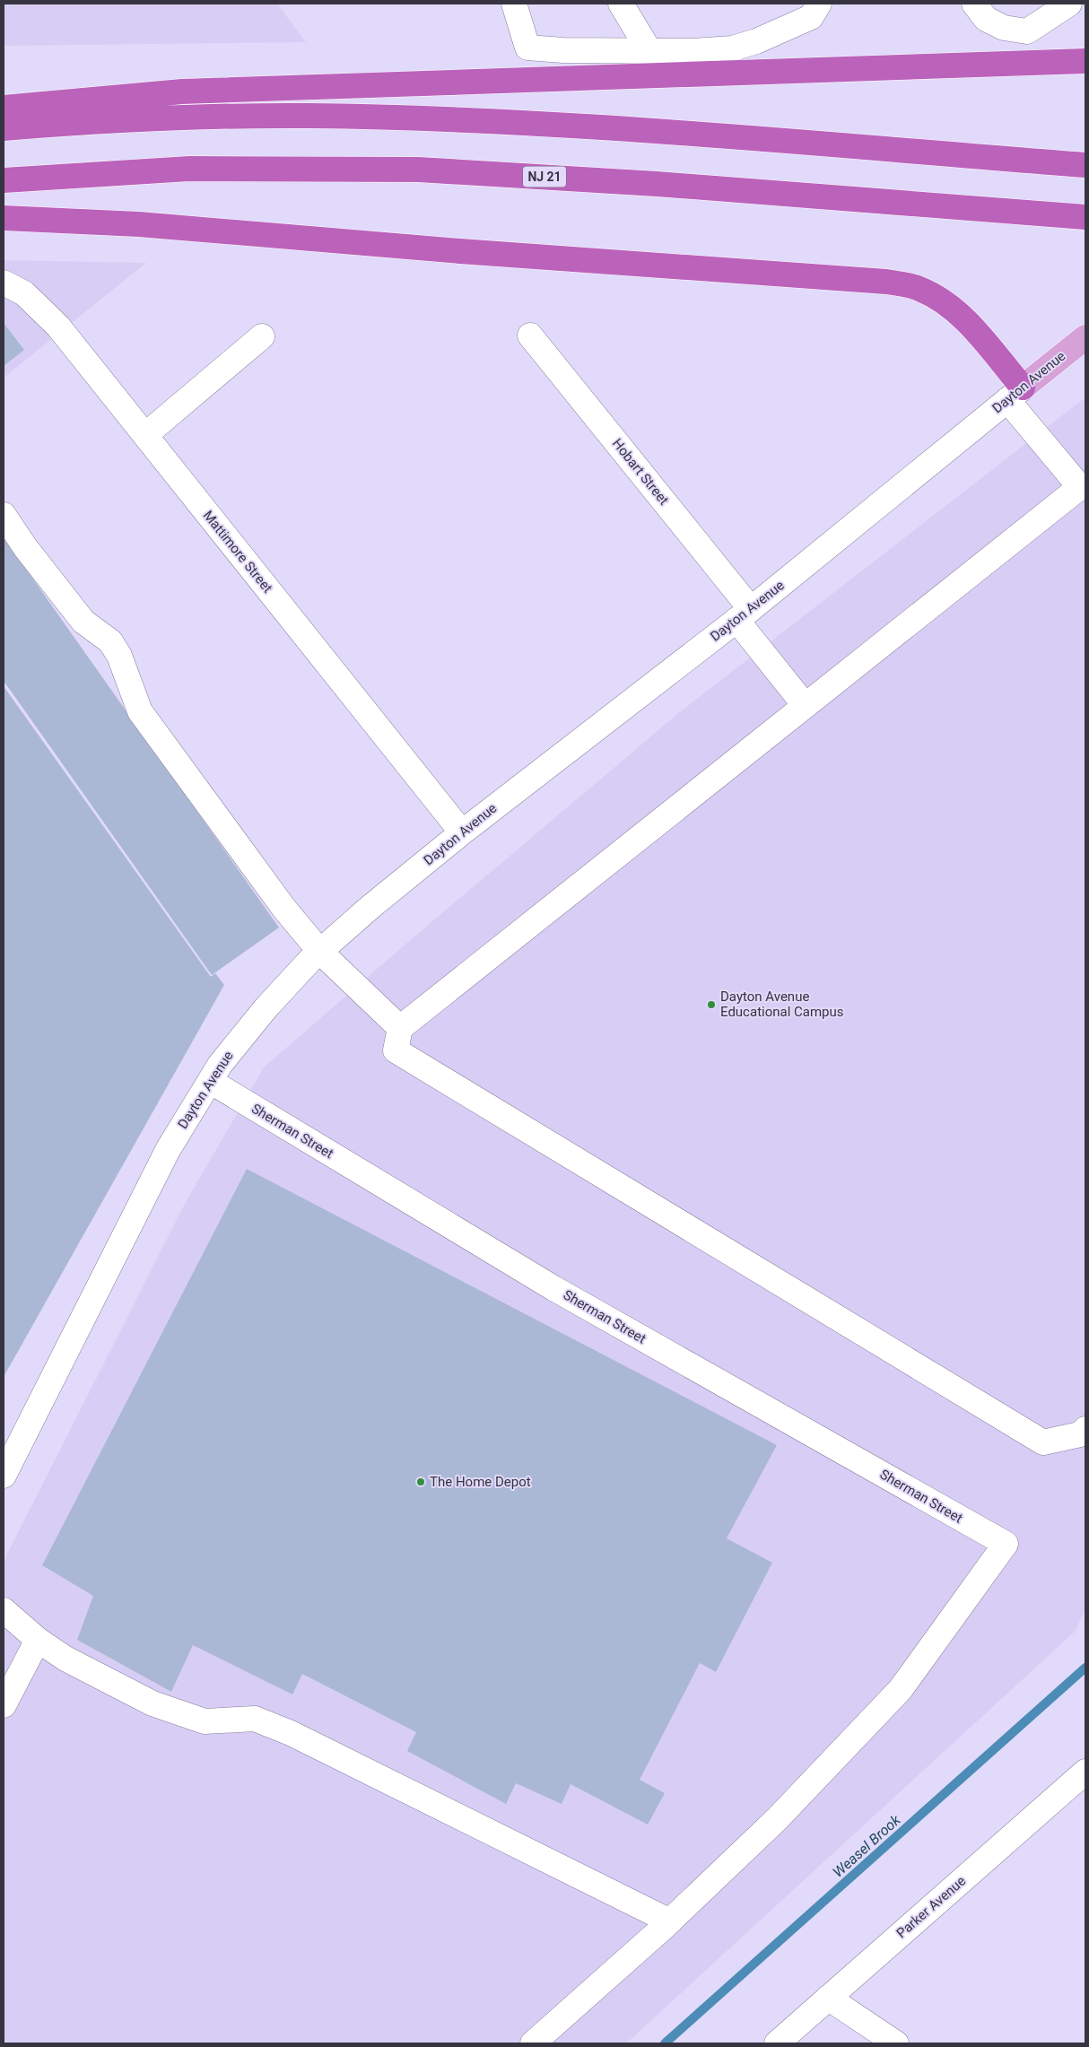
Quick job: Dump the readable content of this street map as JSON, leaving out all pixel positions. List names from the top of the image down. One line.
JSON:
{"streets":{"highway":["NJ 21"],"main road":["Dayton Avenue"],"street":["Hobart Street","Mattimore Street","Sherman Street","Parker Avenue"]},"crossings":[["Dayton Avenue","Hobart Street"],["Dayton Avenue","Mattimore Street"],["Dayton Avenue","Sherman Street"]],"water":["Weasel Brook"],"places":["Dayton Avenue Educational Campus","The Home Depot"]}
